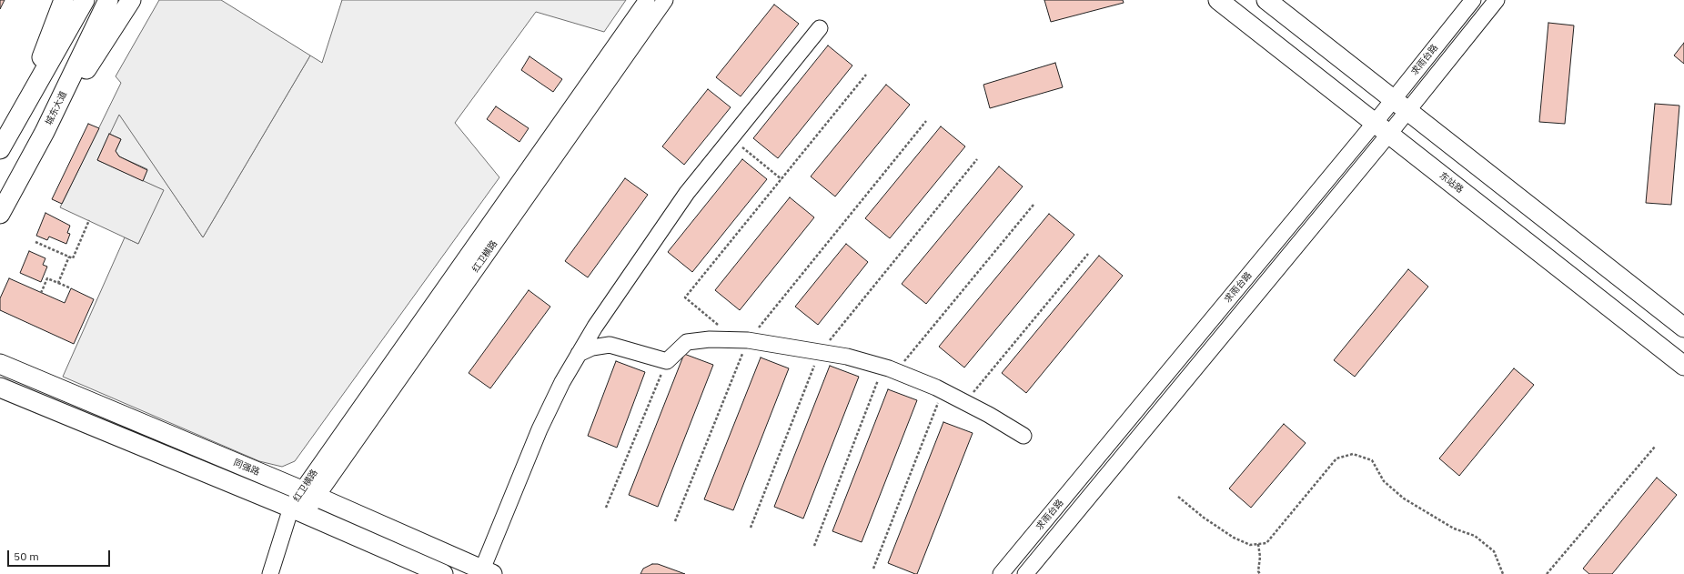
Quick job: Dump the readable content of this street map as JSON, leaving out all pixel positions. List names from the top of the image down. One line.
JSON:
{"streets":{"main road":["城东大道","东站路","同强路"],"street":["求雨台路","红卫横路"]},"crossings":[["求雨台路","东站路"],["红卫横路","同强路"]],"scale_bar":"50 m"}
